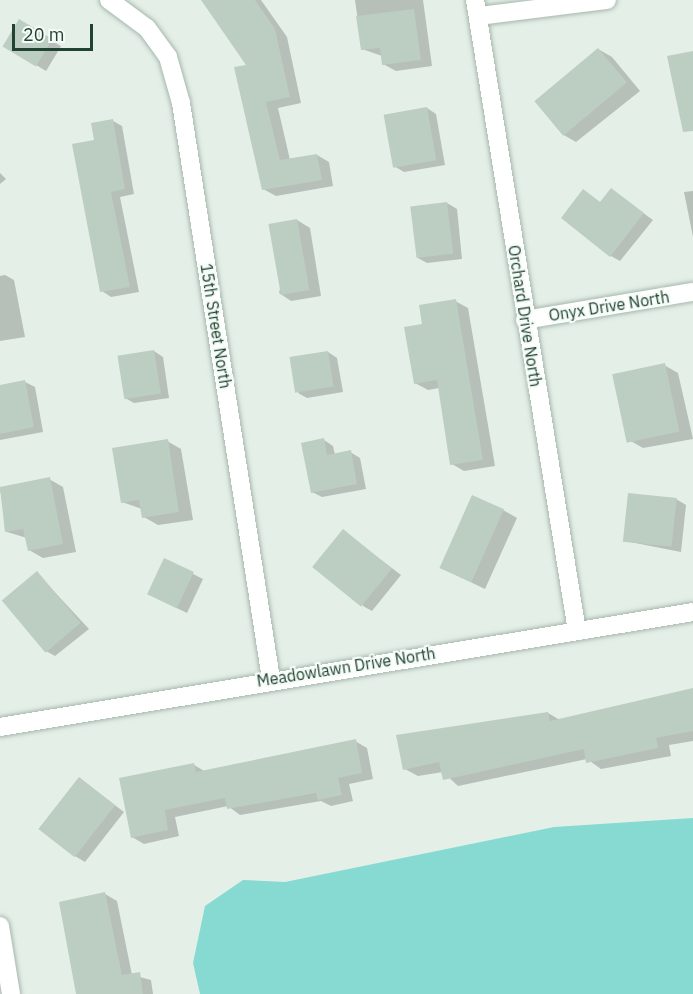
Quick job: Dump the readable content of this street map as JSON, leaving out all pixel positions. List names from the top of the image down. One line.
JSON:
{"streets":{"street":["Onyx Drive North","Orchard Drive North","15th Street North","Meadowlawn Drive North"]},"crossings":[["Onyx Drive North","Orchard Drive North"],["Orchard Drive North","Meadowlawn Drive North"],["15th Street North","Meadowlawn Drive North"]],"scale_bar":"20 m"}
